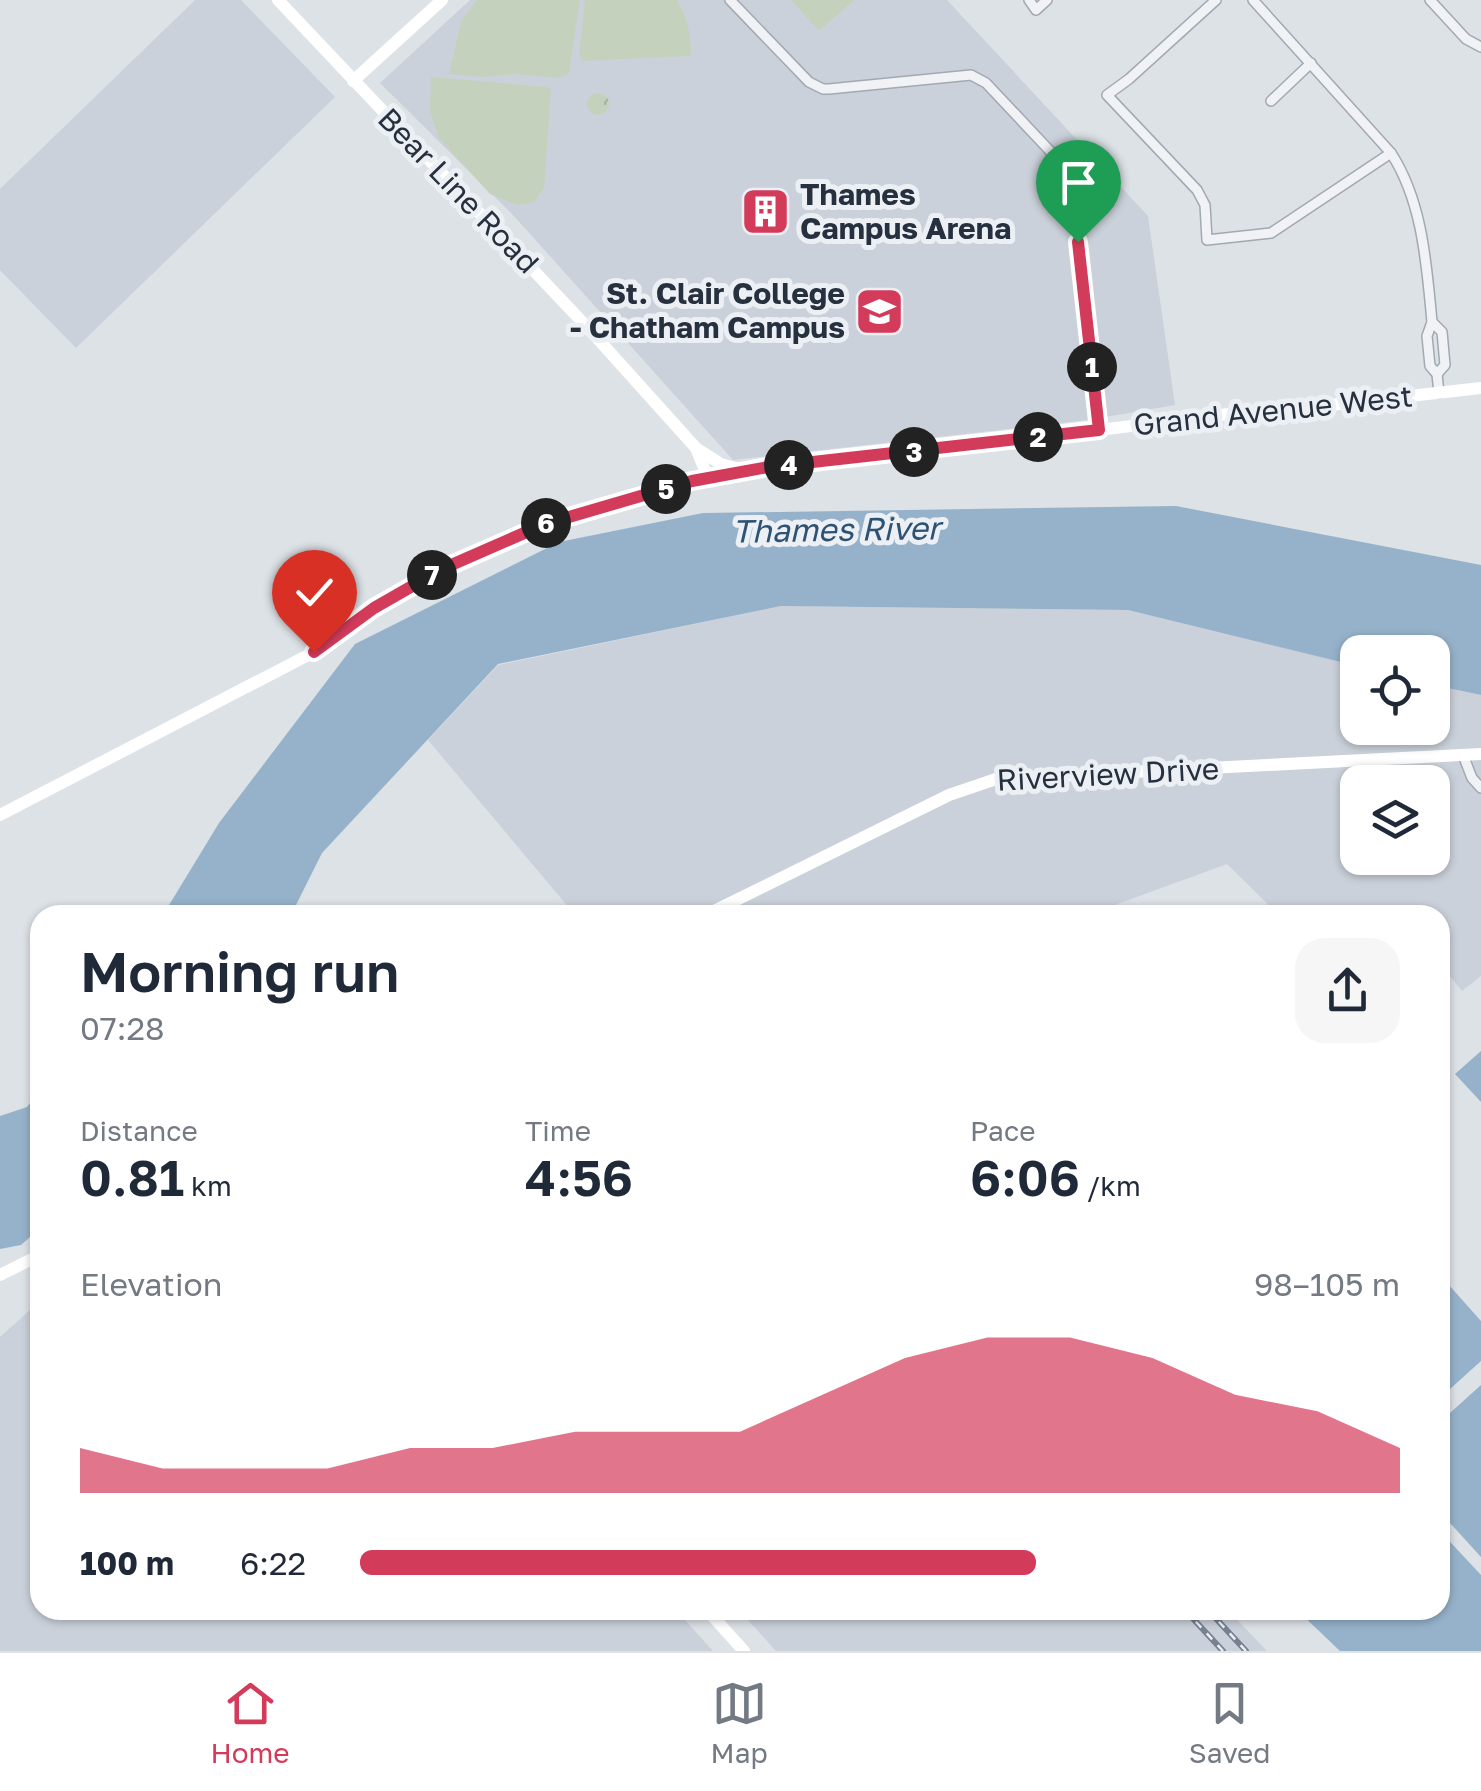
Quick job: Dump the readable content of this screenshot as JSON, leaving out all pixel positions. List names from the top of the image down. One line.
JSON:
{"streets":{"main road":["Bear Line Road","Grand Avenue West","Riverview Drive"]},"crossings":[["Bear Line Road","Grand Avenue West"]],"water":["Thames River"],"places":{"building":["Thames Campus Arena"],"school or university":["St. Clair College - Chatham Campus"]},"page":{"pins":["1","2","3","4","5","6","7"],"heading":["Morning run","07:28"],"stats":[["Distance","0.81 km"],["Time","4:56"],["Pace","6:06 /km"]],"chart":["Elevation","98–105 m"],"list":[{"name":"100 m","note":"6:22"}],"tabs":["Home","Map","Saved"]}}
